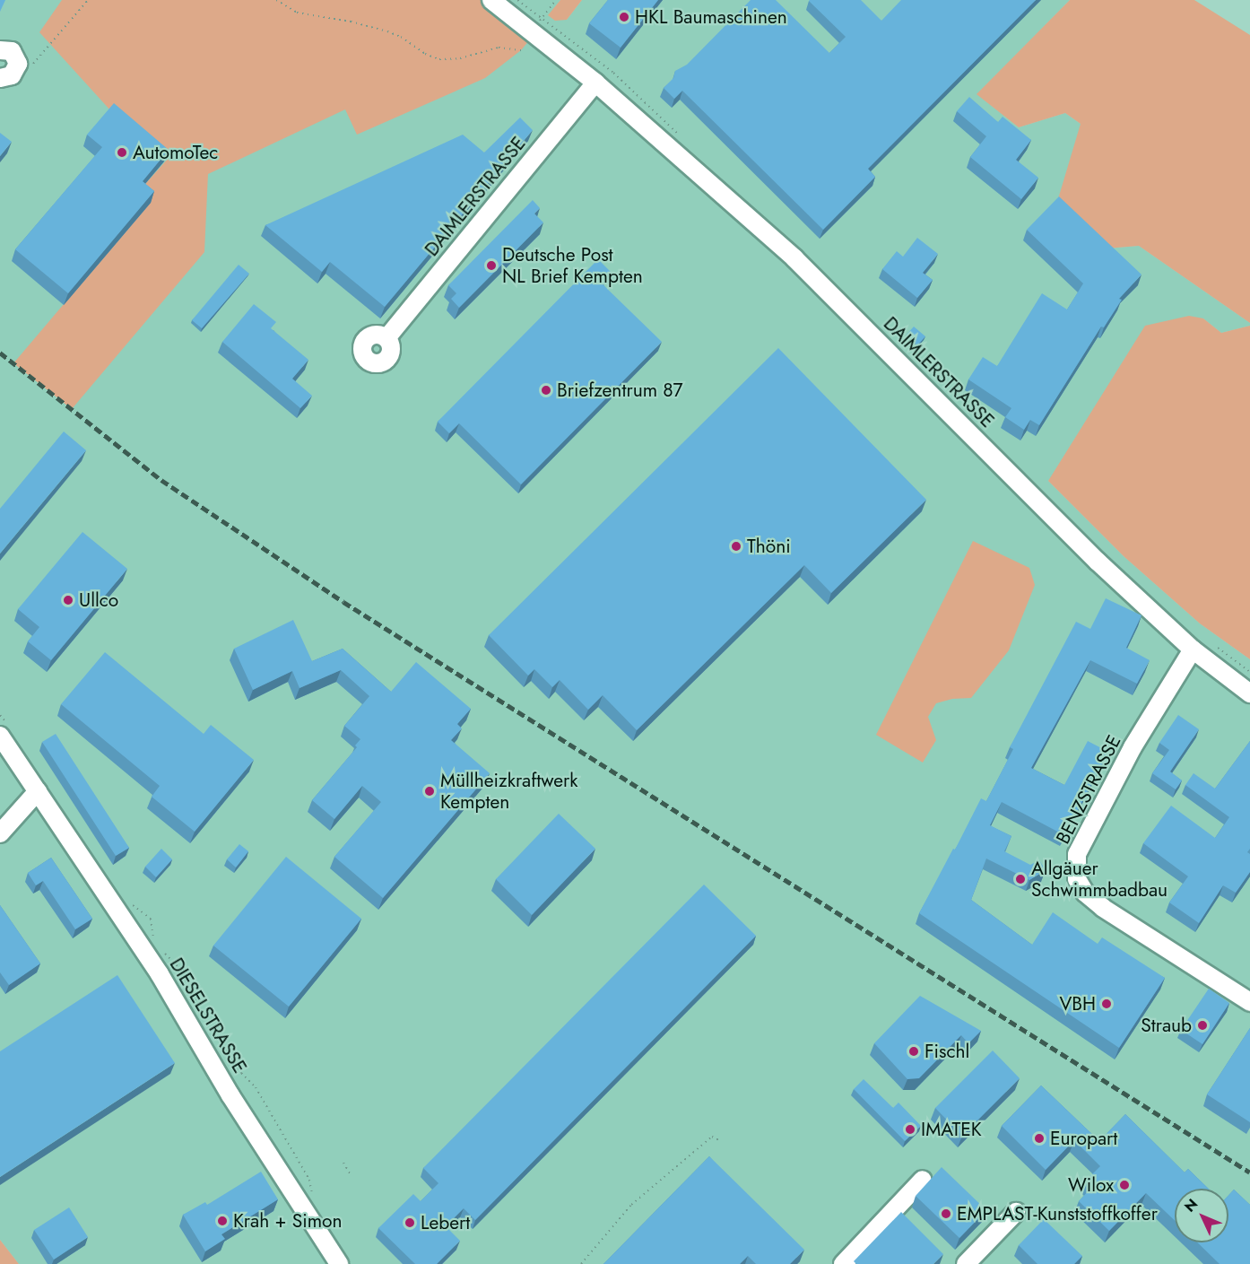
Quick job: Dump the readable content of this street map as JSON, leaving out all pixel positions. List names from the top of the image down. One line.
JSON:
{"streets":{"street":["DAIMLERSTRASSE","BENZSTRASSE","DIESELSTRASSE"]},"crossings":[["DAIMLERSTRASSE","BENZSTRASSE"]],"places":["HKL Baumaschinen","AutomoTec","Deutsche Post NL Brief Kempten","Briefzentrum 87","Thöni","Ullco","Müllheizkraftwerk Kempten","Allgäuer Schwimmbadbau","VBH","Straub","Fischl","IMATEK","Europart","Wilox","EMPLAST-Kunststoffkoffer","Krah + Simon","Lebert"],"north":"top left"}
